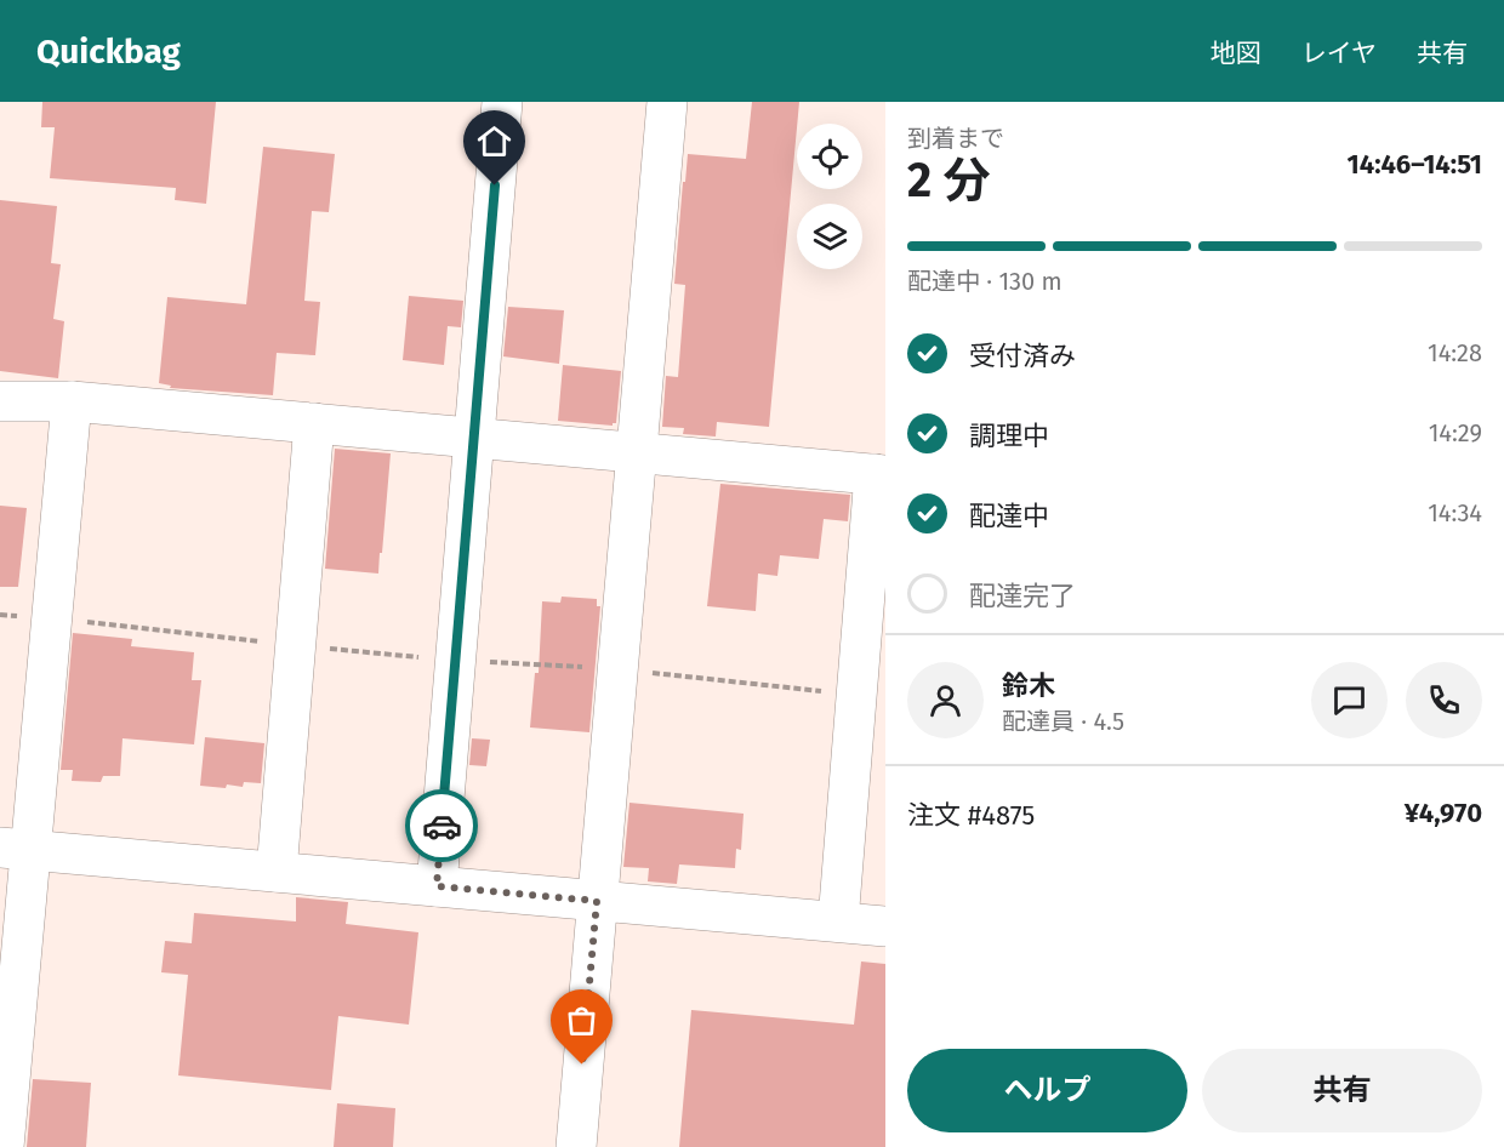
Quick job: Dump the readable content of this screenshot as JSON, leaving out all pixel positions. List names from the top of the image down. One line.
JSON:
{"page":{"header":"Quickbag","nav":["地図","レイヤ","共有"],"heading":["2 分","到着まで","14:46–14:51"],"panel":["鈴木","配達員 · 4.5","注文 #4875","¥4,970"],"bar":"配達中 · 130 m","list":[["受付済み","14:28"],["調理中","14:29"],["配達中","14:34"],"配達完了"],"buttons":["ヘルプ","共有"]}}
